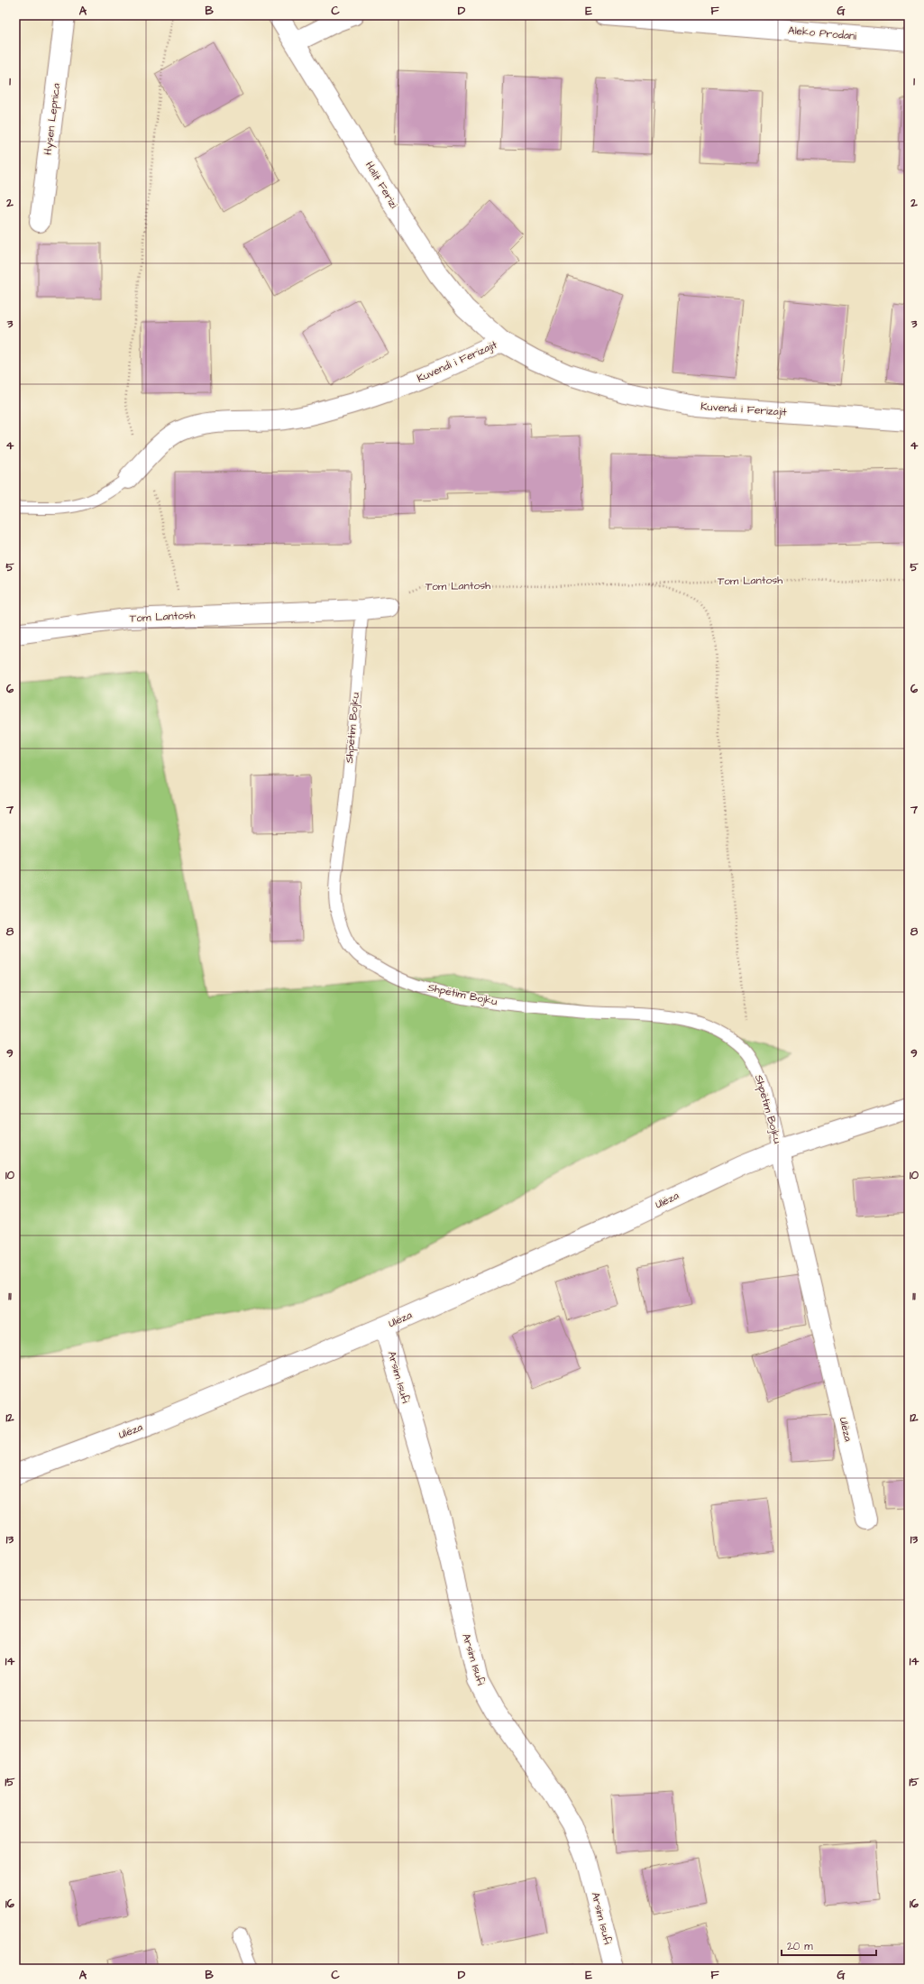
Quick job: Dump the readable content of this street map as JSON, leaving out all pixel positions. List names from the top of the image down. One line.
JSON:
{"streets":{"street":["Aleko Prodani","Hysen Lepnica","Halit Ferizi","Kuvendi i Ferizajit","Tom Lantosh","Ulëza","Arsim Isufi"],"lane":["Shpëtim Bojku"]},"crossings":[["Halit Ferizi","Kuvendi i Ferizajit"],["Tom Lantosh","Shpëtim Bojku"],["Shpëtim Bojku","Ulëza"],["Ulëza","Arsim Isufi"]],"scale_bar":"20 m","grid":{"columns":["A","B","C","D","E","F","G"],"rows":["1","2","3","4","5","6","7","8","9","10","11","12","13","14","15","16"]}}
